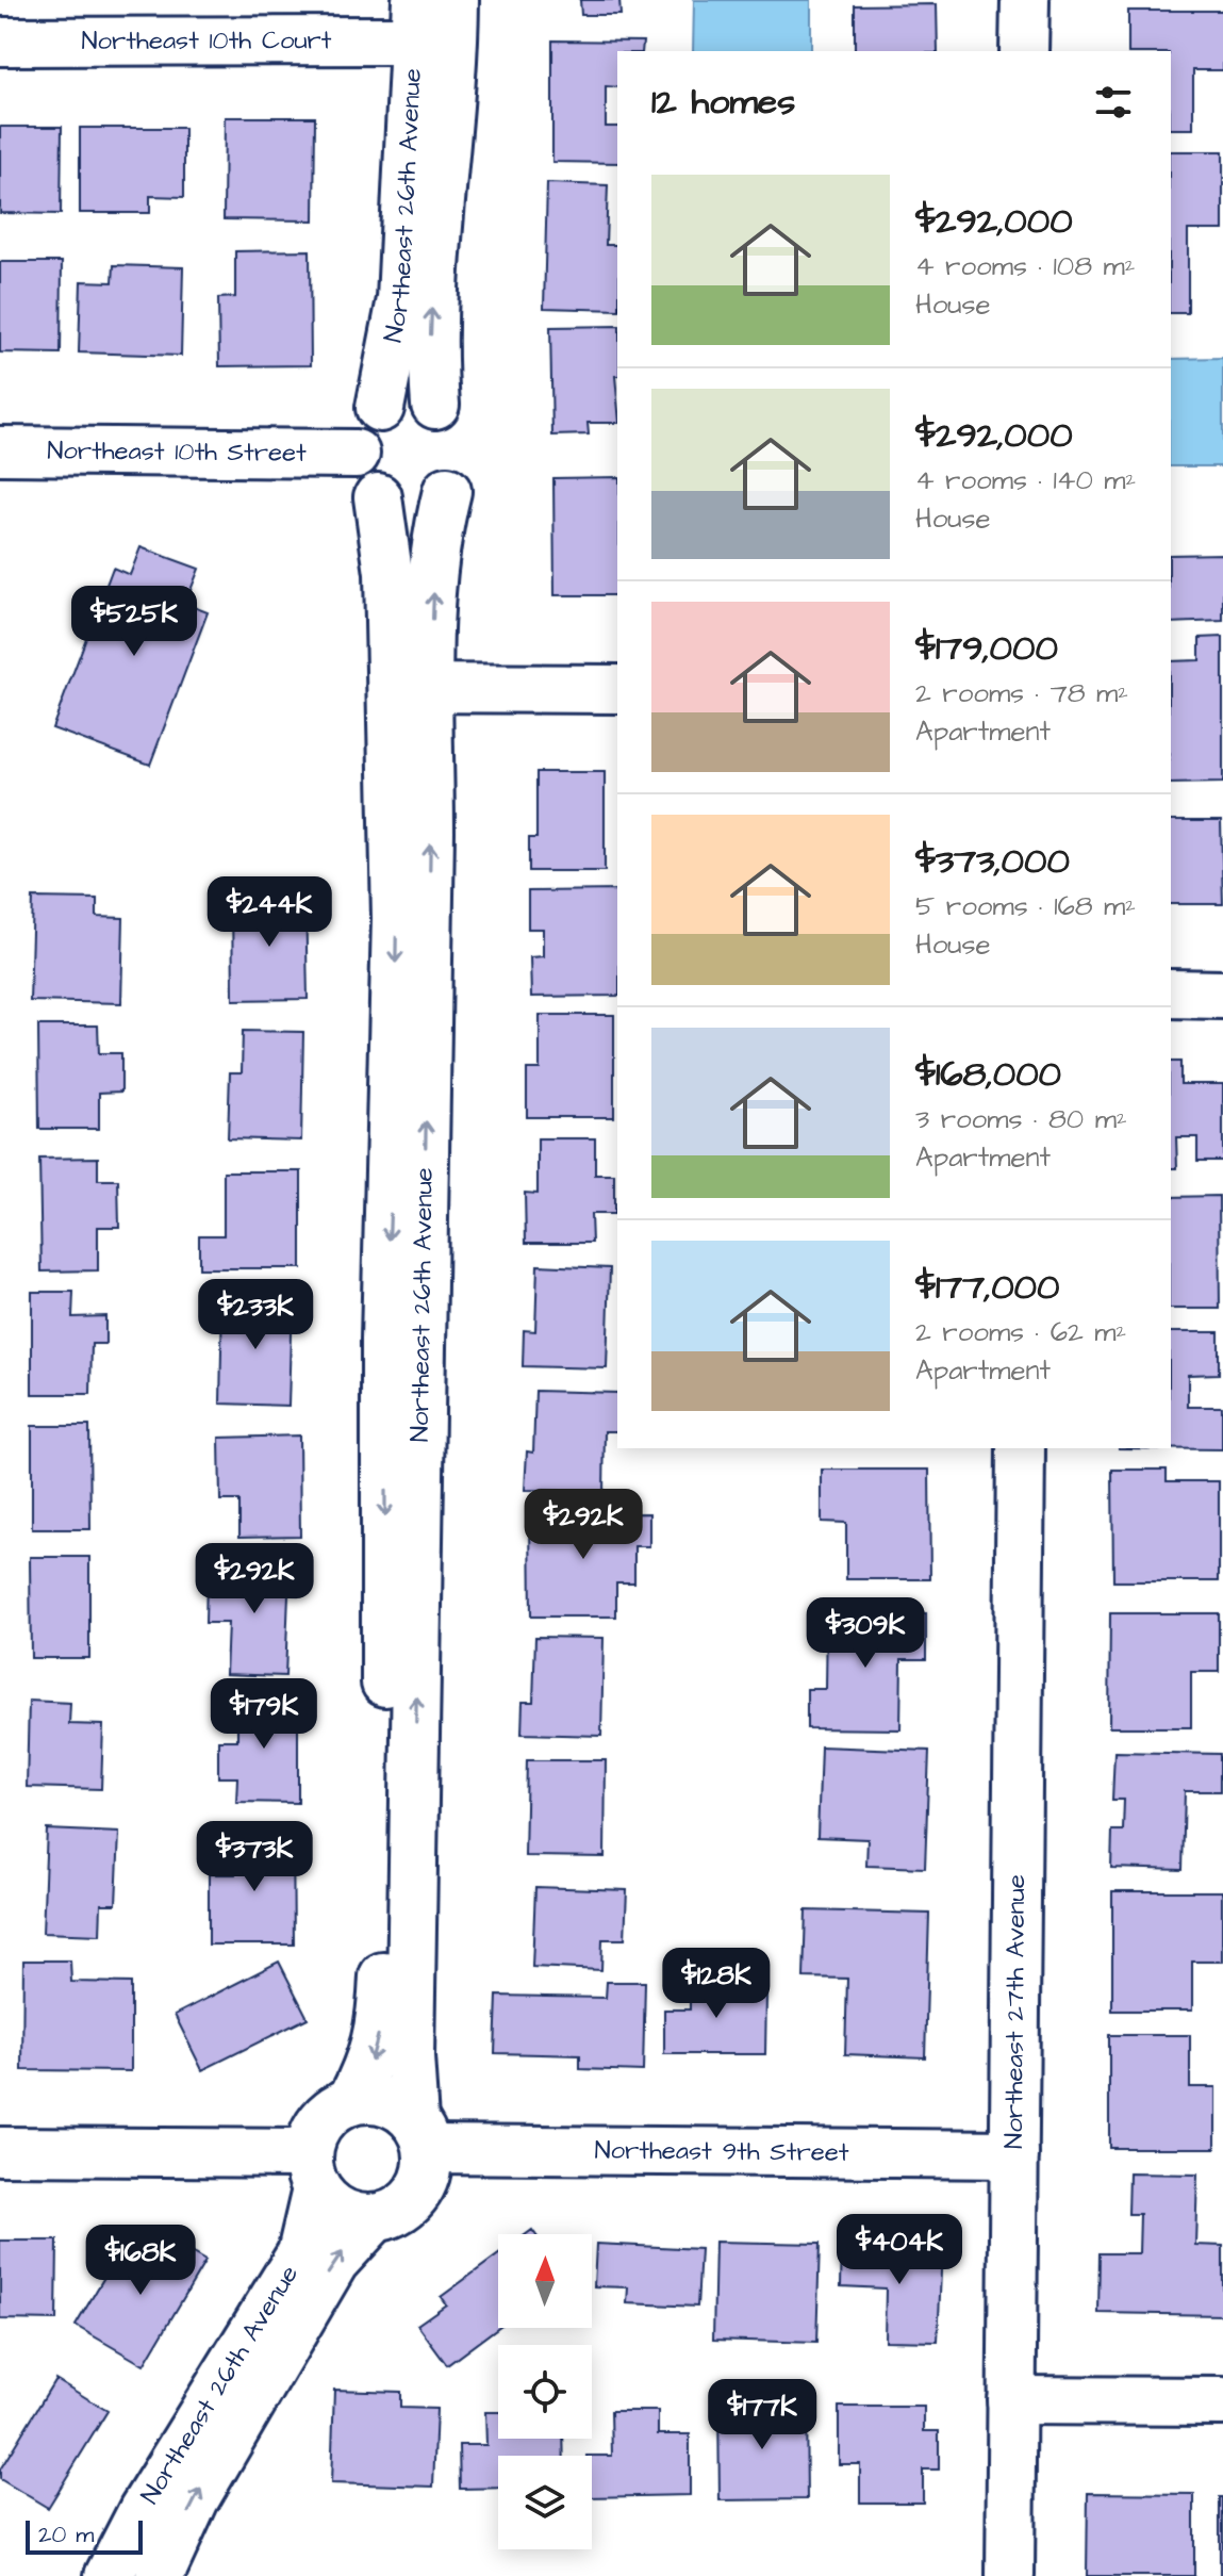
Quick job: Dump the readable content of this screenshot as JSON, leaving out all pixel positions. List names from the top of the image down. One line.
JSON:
{"streets":{"street":["Northeast 10th Court","Northeast 26th Avenue","Northeast 10th Street","Northeast 27th Avenue","Northeast 9th Street"]},"crossings":[["Northeast 10th Court","Northeast 26th Avenue"],["Northeast 26th Avenue","Northeast 10th Street"],["Northeast 26th Avenue","Northeast 9th Street"],["Northeast 27th Avenue","Northeast 9th Street"]],"scale_bar":"20 m","north":"top","page":{"heading":"12 homes","list":[{"name":"$292,000","note":"4 rooms · 108 m² · House"},{"name":"$292,000","note":"4 rooms · 140 m² · House"},{"name":"$179,000","note":"2 rooms · 78 m² · Apartment"},{"name":"$373,000","note":"5 rooms · 168 m² · House"},{"name":"$168,000","note":"3 rooms · 80 m² · Apartment"},{"name":"$177,000","note":"2 rooms · 62 m² · Apartment"}],"price":["$525K","$244K","$233K","$292K","$292K","$309K","$179K","$373K","$128K","$404K","$168K","$177K"],"scale":"20 m"}}
